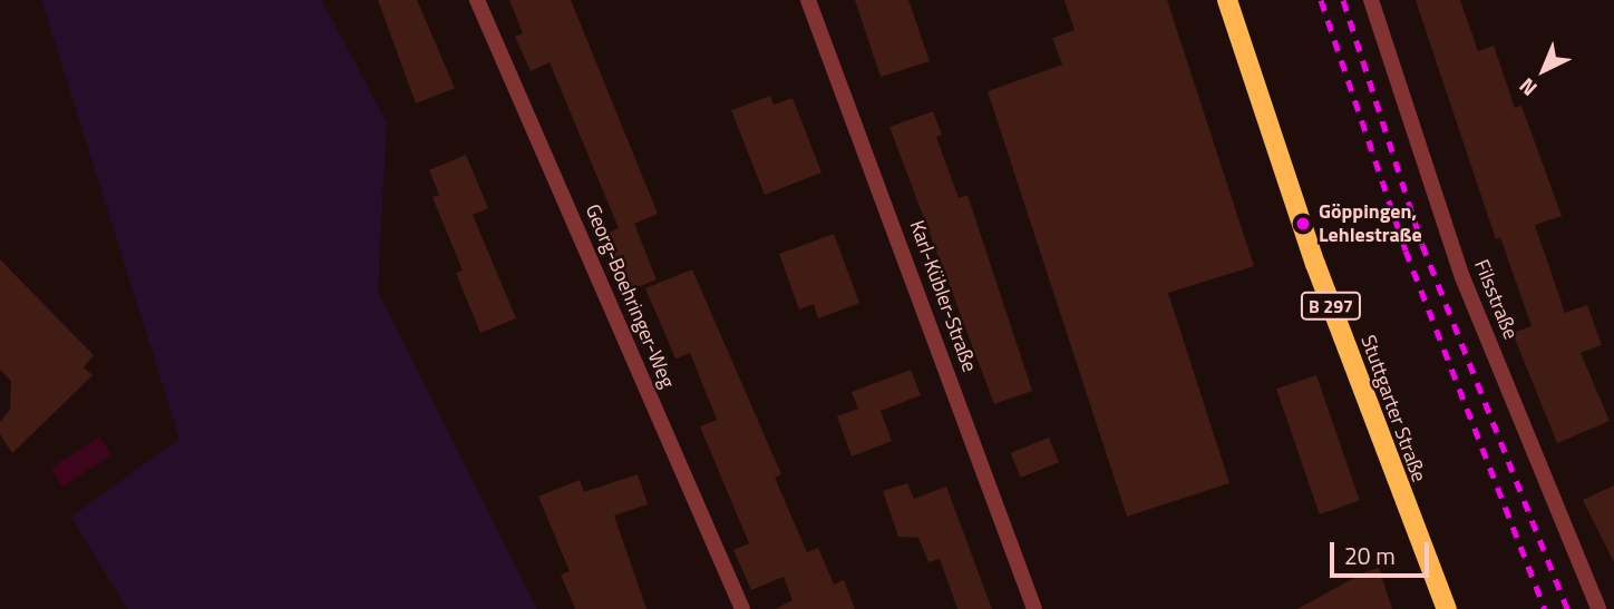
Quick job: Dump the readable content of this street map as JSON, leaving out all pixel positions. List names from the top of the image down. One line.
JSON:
{"streets":{"main road":["B 297","Stuttgarter Straße"],"street":["Georg-Boehringer-Weg","Karl-Kübler-Straße","Filsstraße"]},"places":["Göppingen, Lehlestraße"],"scale_bar":"20 m","north":"bottom left"}
